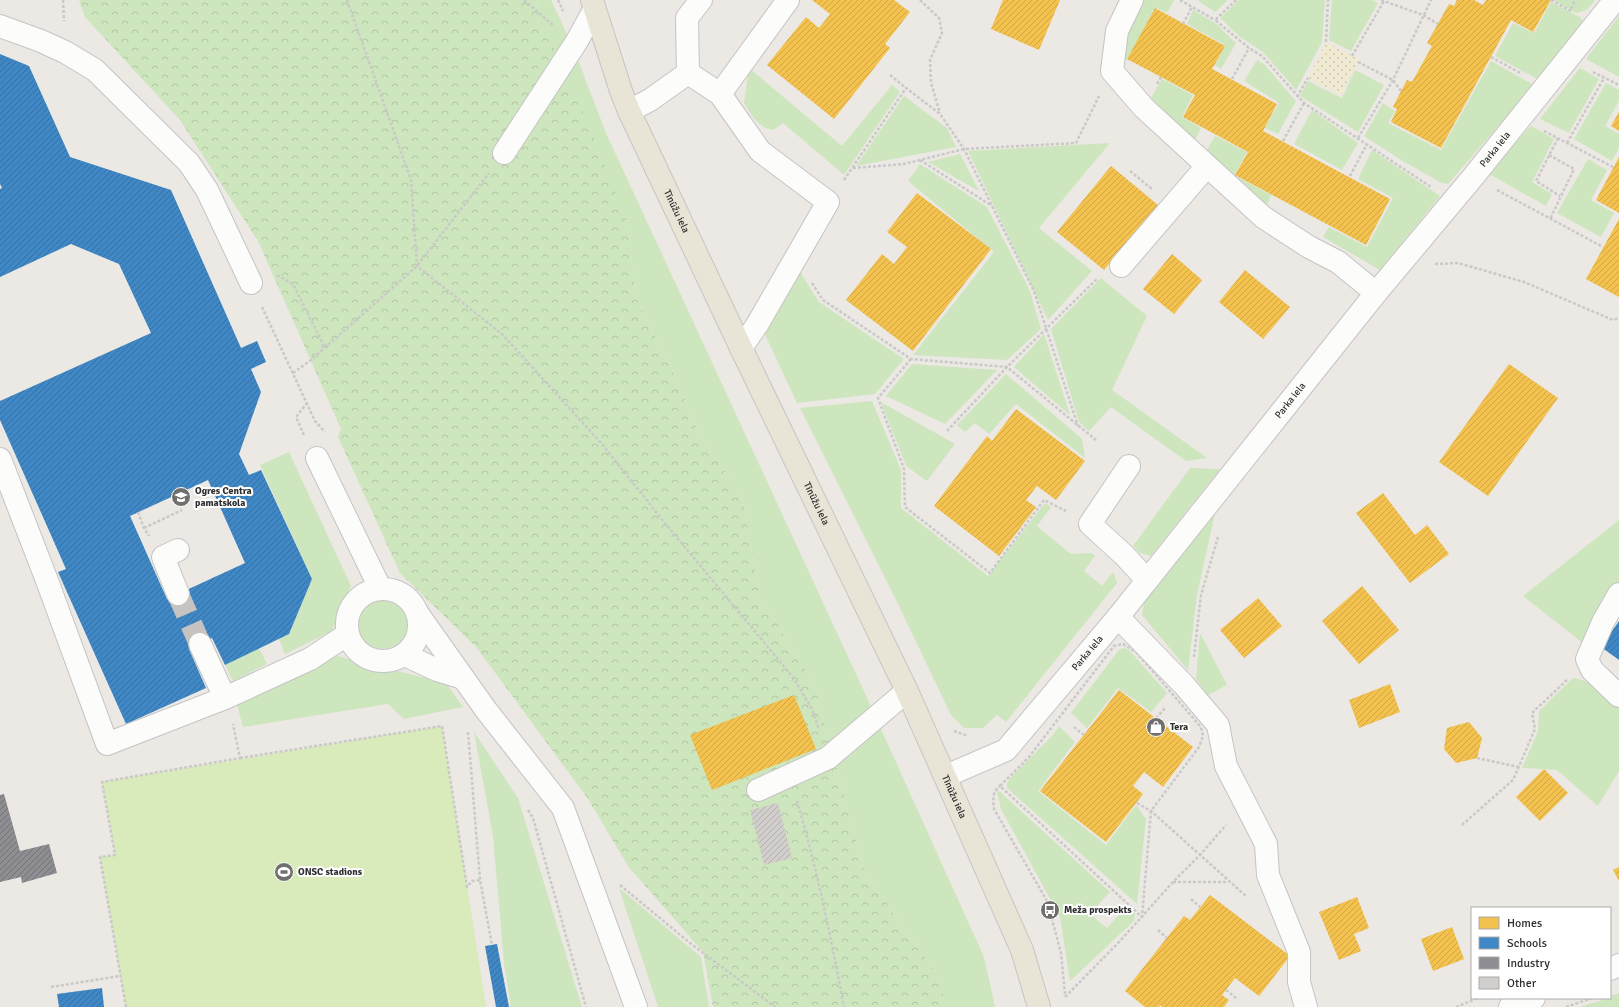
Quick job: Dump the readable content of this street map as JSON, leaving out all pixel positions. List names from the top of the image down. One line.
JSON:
{"streets":{"main road":["Tīnūžu iela"],"street":["Parka iela"]},"crossings":[["Parka iela","Tīnūžu iela"]],"places":{"school or university":["Ogres Centra pamatskola"],"shop":["Tera"],"sports":["ONSC stadions"],"bus stop":["Meža prospekts"]},"legend":["Homes","Schools","Industry","Other"]}
